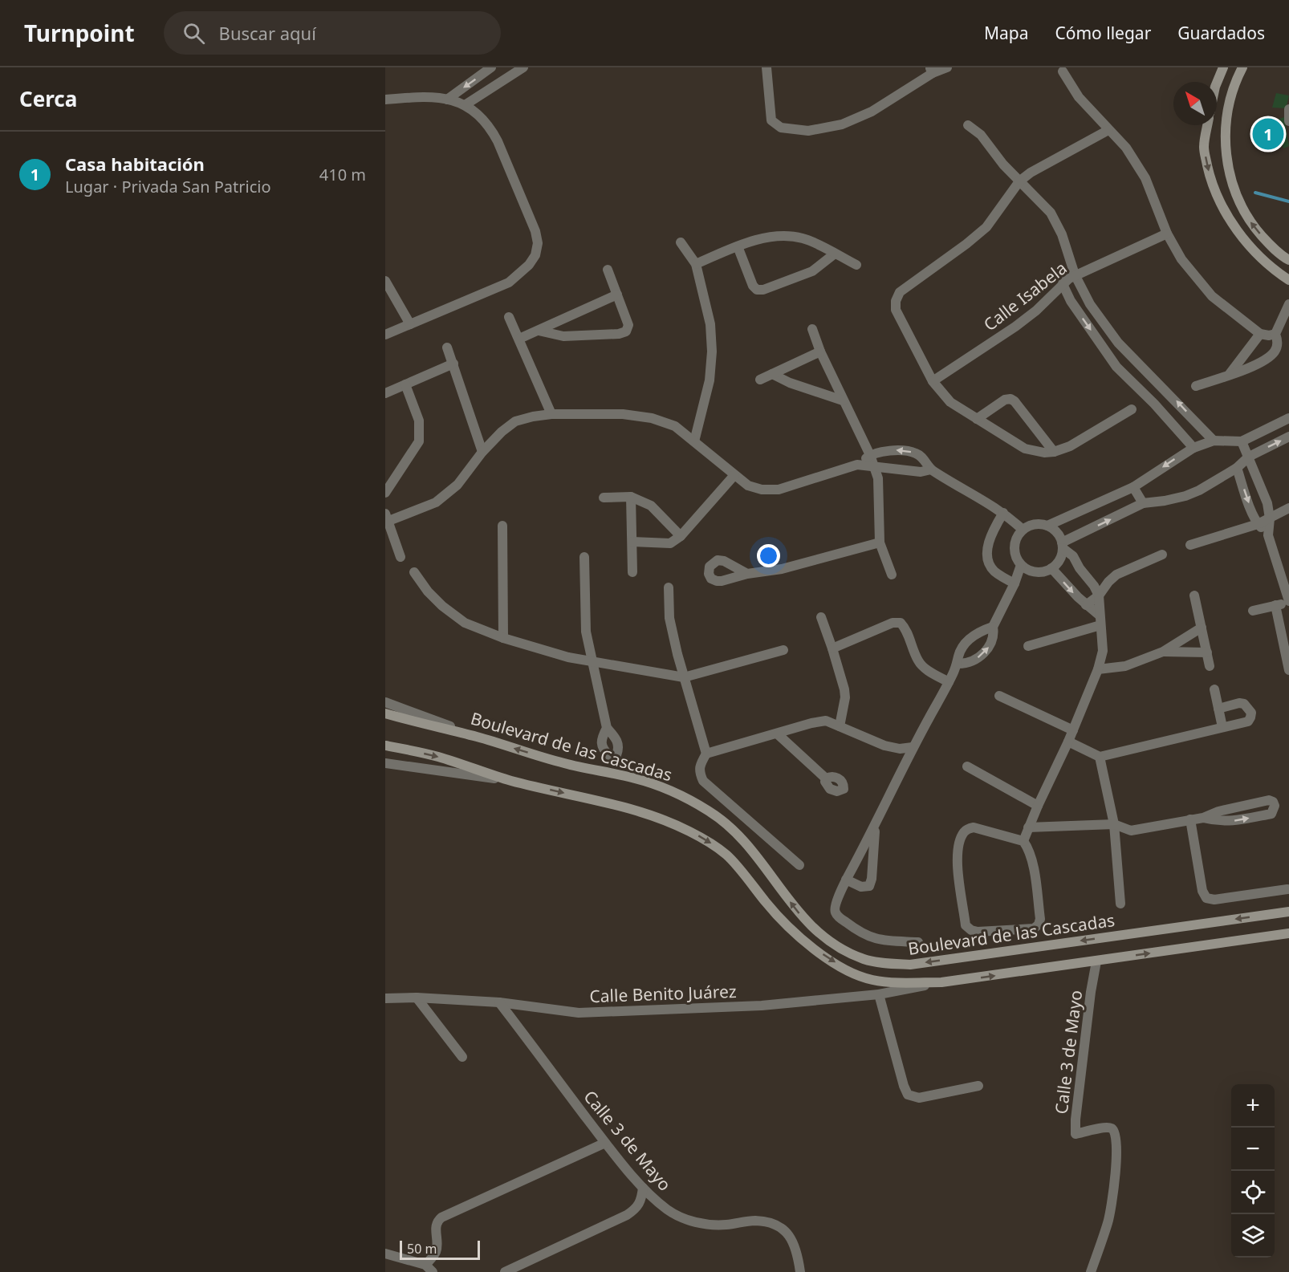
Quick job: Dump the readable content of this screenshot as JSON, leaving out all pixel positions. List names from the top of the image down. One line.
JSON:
{"streets":{"main road":["Boulevard de las Cascadas"],"street":["Calle Isabela","Calle Benito Juárez","Calle 3 de Mayo"]},"crossings":[["Boulevard de las Cascadas","Calle Benito Juárez"],["Boulevard de las Cascadas","Calle 3 de Mayo"],["Calle Benito Juárez","Calle 3 de Mayo"]],"scale_bar":"50 m","north":"top left","page":{"header":"Turnpoint","search":"Buscar aquí","nav":["Mapa","Cómo llegar","Guardados"],"heading":"Cerca","pins":"1","list":[{"mark":"1","name":"Casa habitación","note":"Lugar · Privada San Patricio","value":"410 m"}],"map_buttons":["+","−"],"scale":"50 m"}}
